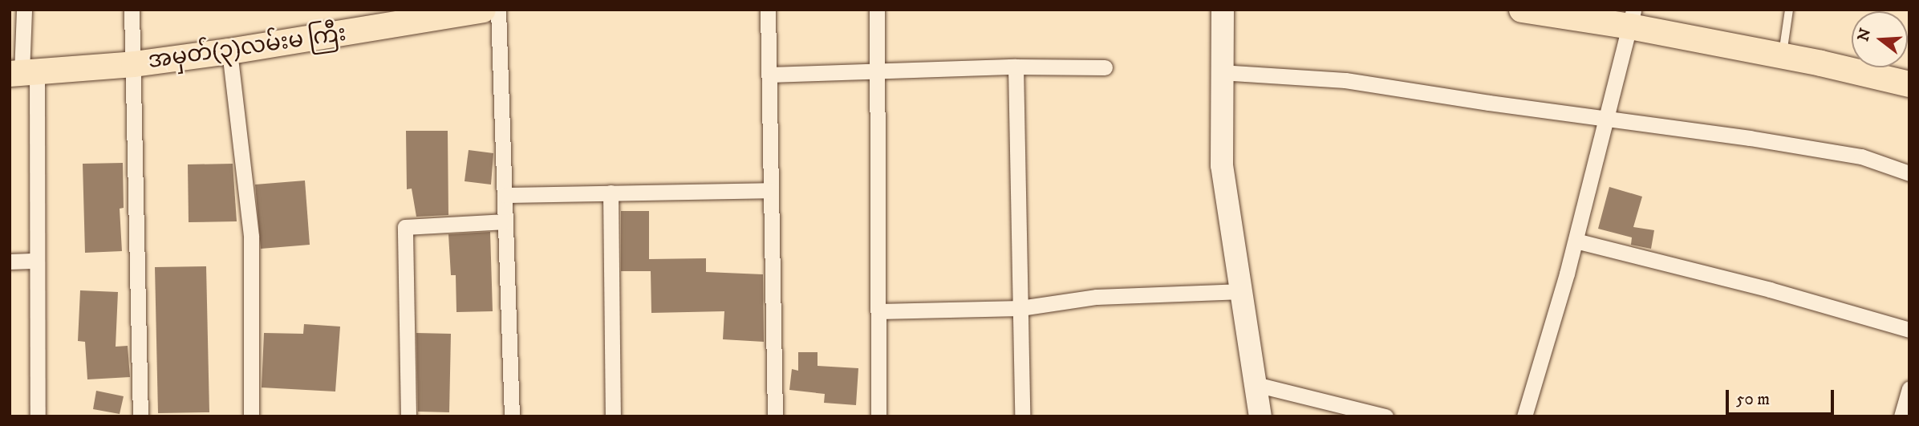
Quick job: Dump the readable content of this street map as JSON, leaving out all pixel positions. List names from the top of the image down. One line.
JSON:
{"streets":{"main road":["အမှတ်(၃)လမ်းမ ကြီး"]},"scale_bar":"50 m","north":"left"}
